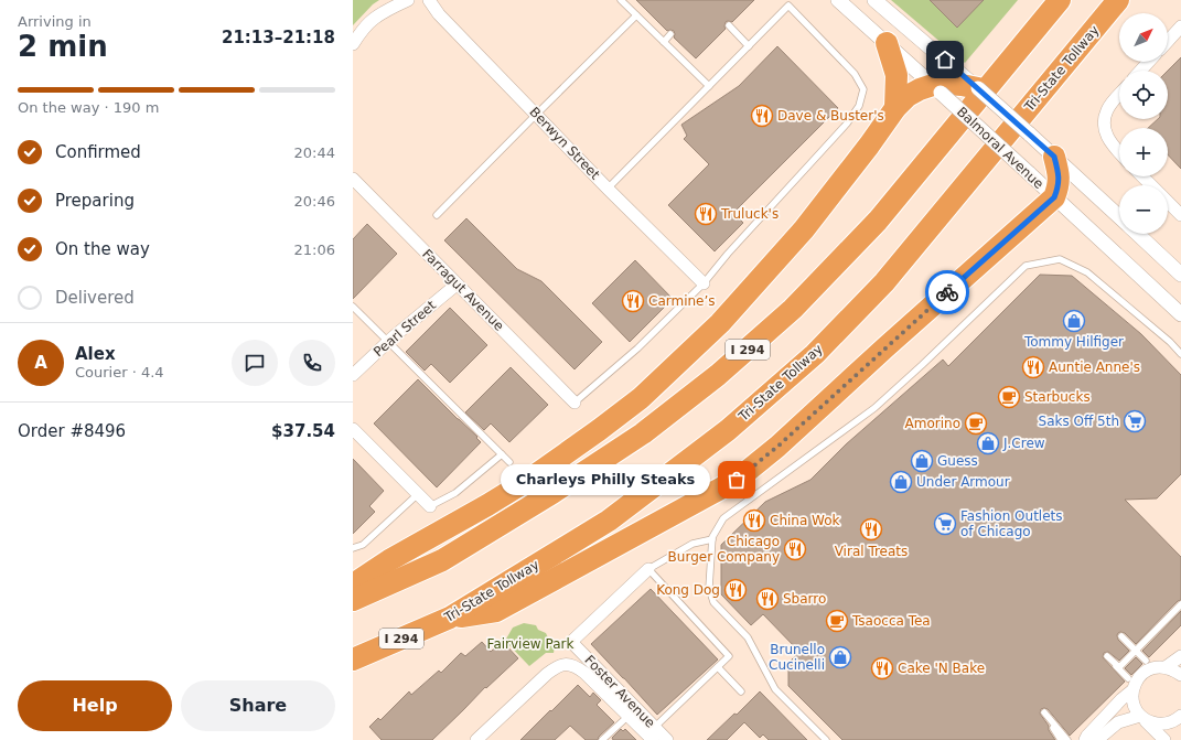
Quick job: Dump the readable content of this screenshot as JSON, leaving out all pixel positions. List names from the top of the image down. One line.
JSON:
{"streets":{"highway":["Tri-State Tollway","I 294"],"street":["Berwyn Street","Balmoral Avenue","Farragut Avenue","Pearl Street","Foster Avenue"]},"crossings":[["Farragut Avenue","Pearl Street"]],"parks":["Fairview Park"],"places":{"restaurant":["Dave & Buster's","Truluck's","Carmine’s","Auntie Anne's","China Wok","Viral Treats","Chicago Burger Company","Kong Dog","Sbarro","Cake 'N Bake"],"shop":["Tommy Hilfiger","J.Crew","Guess","Under Armour","Brunello Cucinelli"],"cafe":["Starbucks","Amorino","Tsaocca Tea"],"supermarket":["Saks Off 5th","Fashion Outlets of Chicago"],"other":["Charleys Philly Steaks"]},"north":"top right","page":{"heading":["2 min","Arriving in","21:13–21:18"],"panel":["Alex","Courier · 4.4","Order #8496","$37.54"],"map_buttons":["+","−"],"bar":"On the way · 190 m","list":[["Confirmed","20:44"],["Preparing","20:46"],["On the way","21:06"],"Delivered"],"round":"A","bubble":"Charleys Philly Steaks","buttons":["Help","Share"]}}
